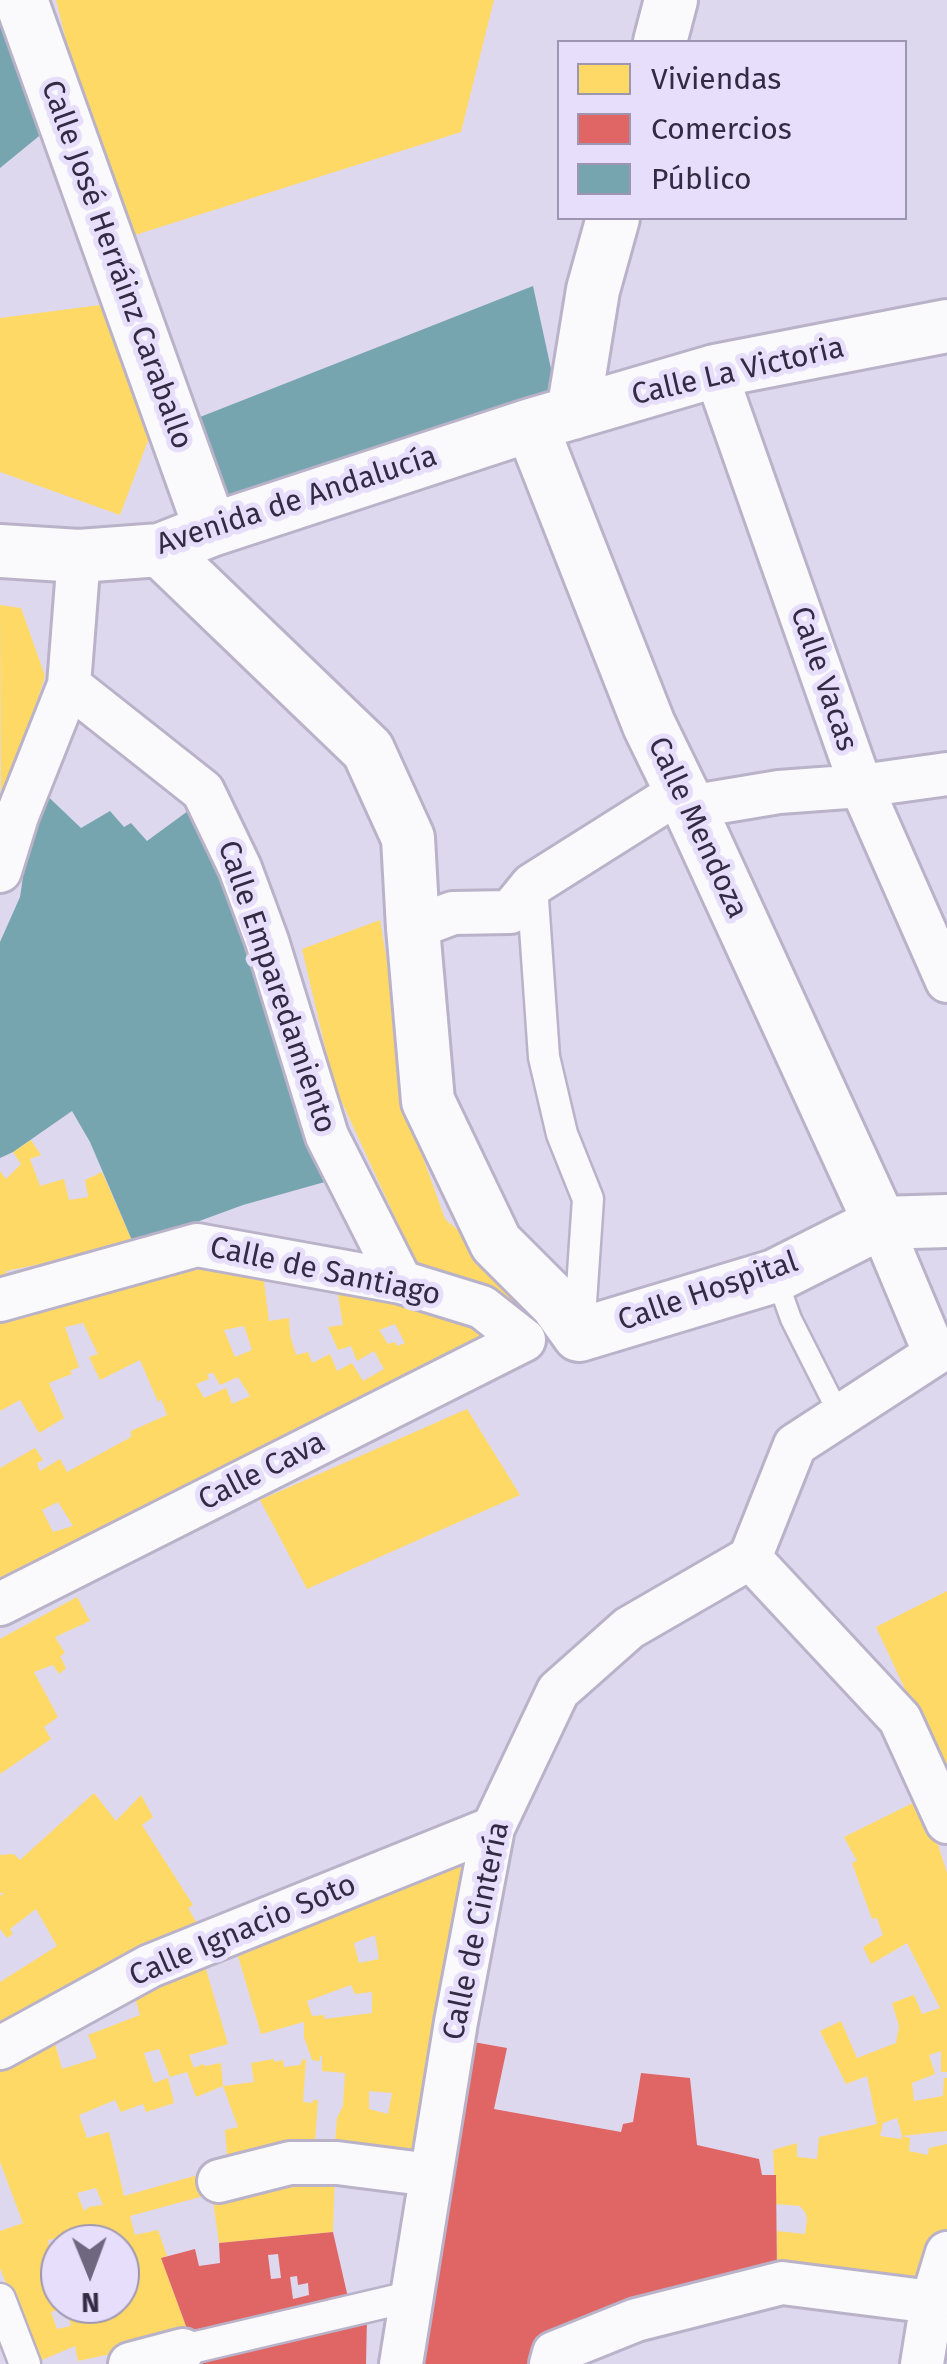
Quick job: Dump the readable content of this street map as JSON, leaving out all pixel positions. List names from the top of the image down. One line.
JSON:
{"streets":{"street":["Calle José Herráinz Caraballo","Calle La Victoria","Avenida de Andalucía","Calle Vacas","Calle Mendoza","Calle Emparedamiento","Calle de Santiago","Calle Hospital","Calle Cava","Calle Ignacio Soto","Calle de Cintería"]},"crossings":[["Calle José Herráinz Caraballo","Avenida de Andalucía"],["Calle La Victoria","Avenida de Andalucía"],["Calle La Victoria","Calle Vacas"],["Calle La Victoria","Calle Mendoza"],["Avenida de Andalucía","Calle Mendoza"],["Calle Mendoza","Calle Hospital"],["Calle Emparedamiento","Calle de Santiago"],["Calle de Santiago","Calle Hospital"],["Calle de Santiago","Calle Cava"],["Calle Hospital","Calle Cava"],["Calle Ignacio Soto","Calle de Cintería"]],"legend":["Viviendas","Comercios","Público"],"north":"bottom"}
